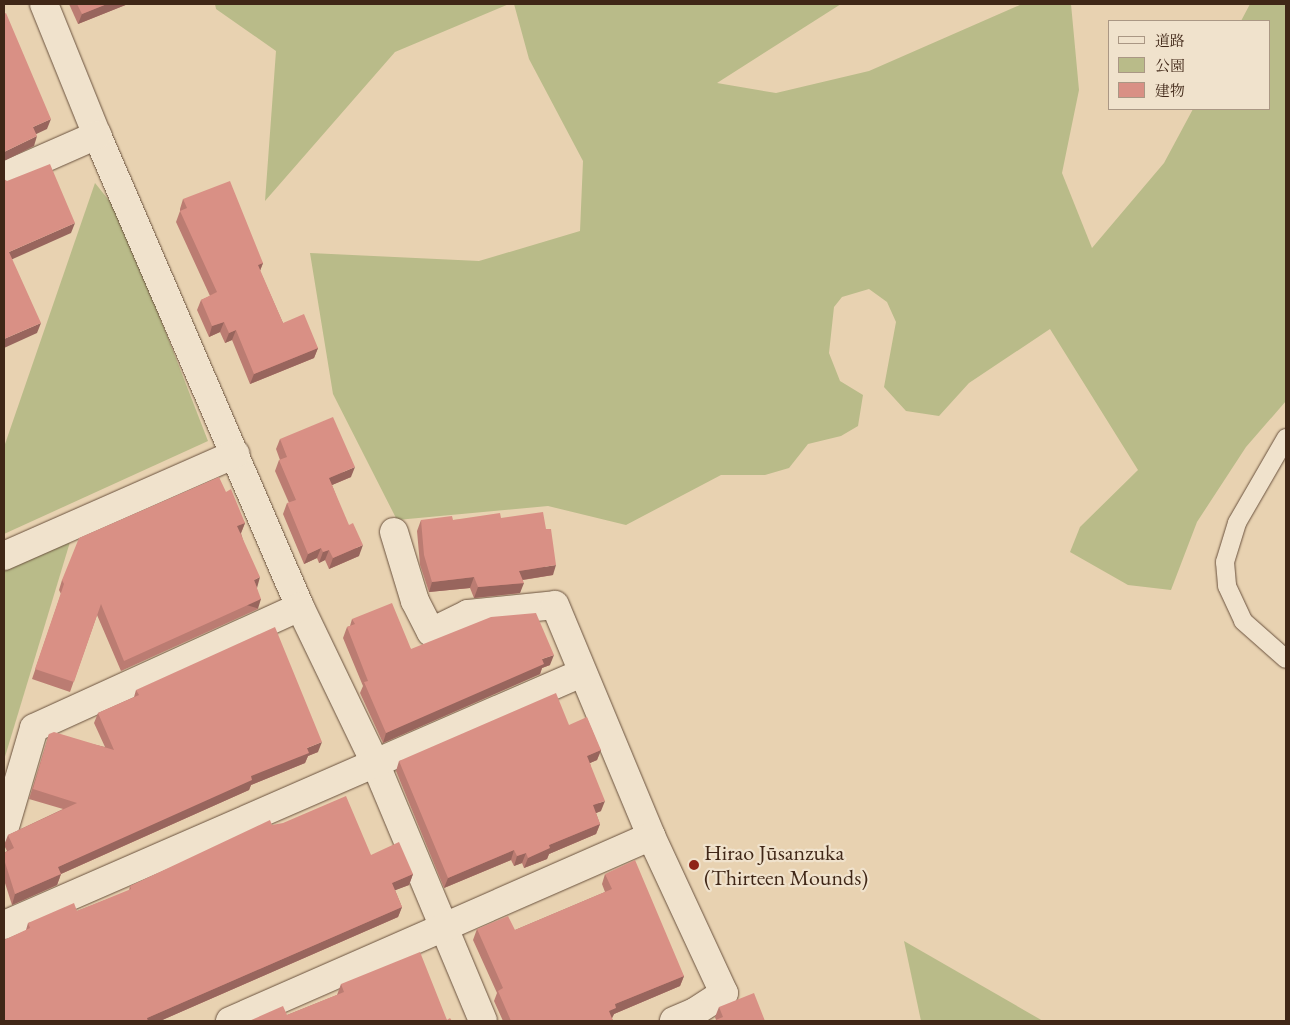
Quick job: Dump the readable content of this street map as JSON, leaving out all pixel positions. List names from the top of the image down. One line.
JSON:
{"places":["Hirao Jūsanzuka (Thirteen Mounds)"],"legend":["道路","公園","建物"]}
